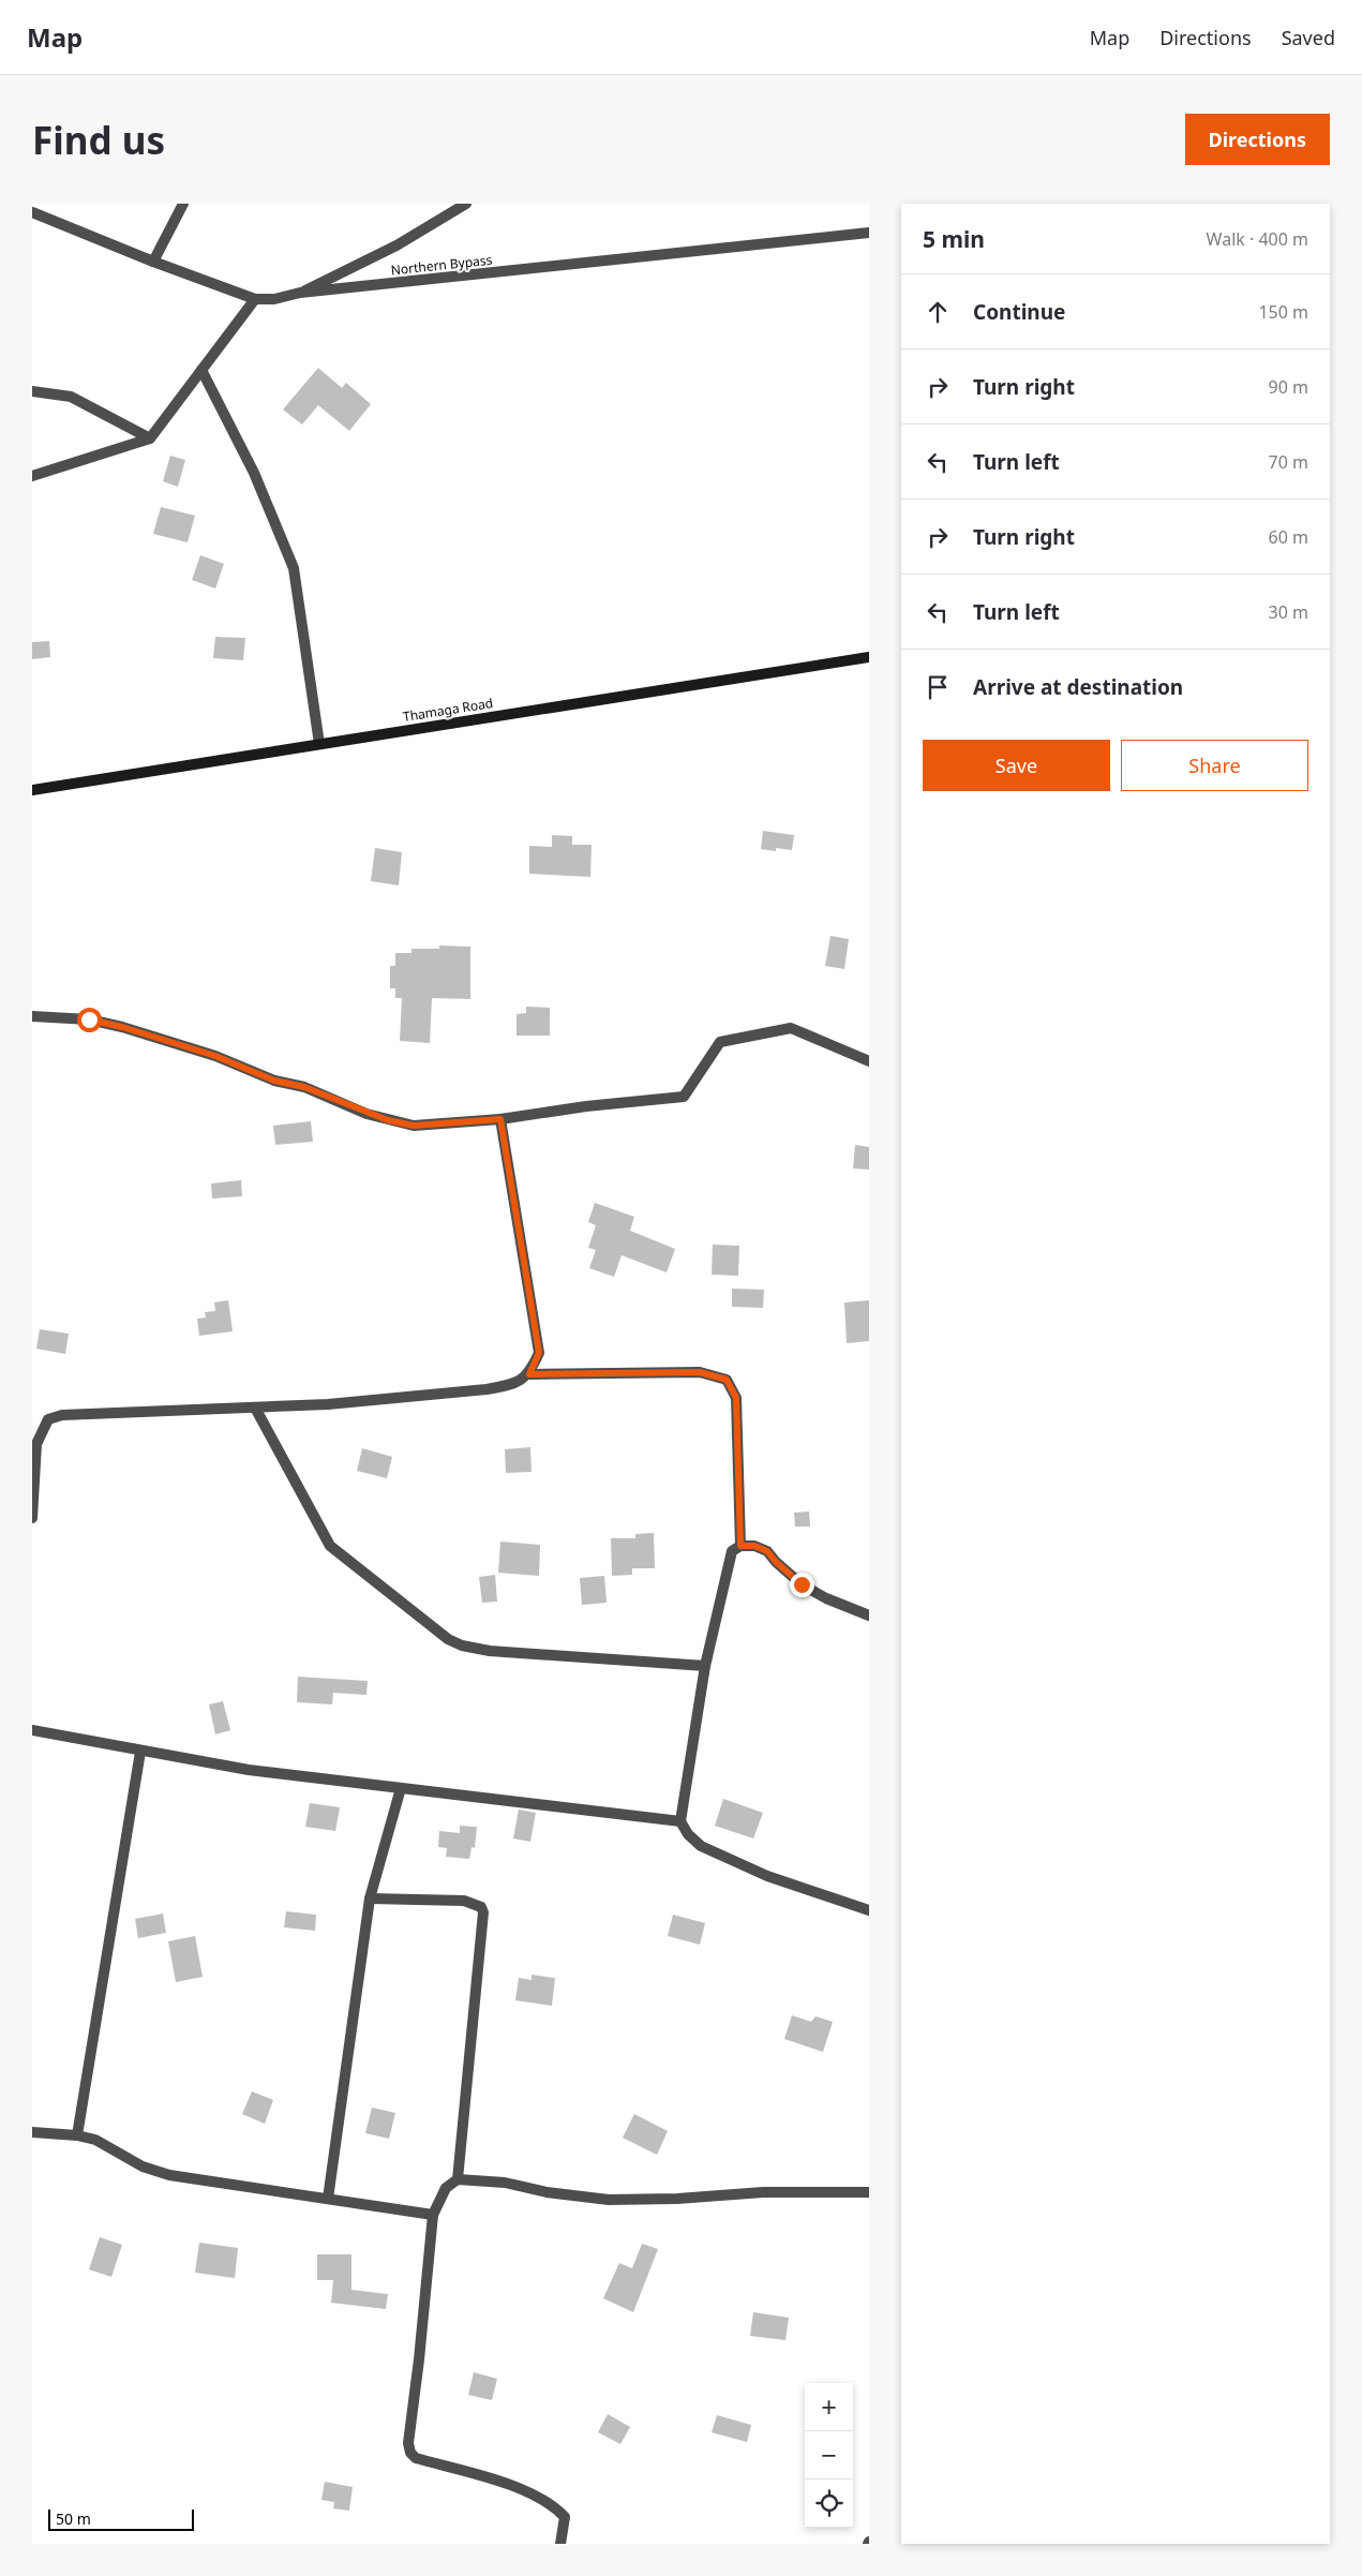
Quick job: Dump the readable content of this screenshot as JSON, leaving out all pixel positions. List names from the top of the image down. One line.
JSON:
{"streets":{"main road":["Thamaga Road"],"street":["Northern Bypass"]},"scale_bar":"50 m","page":{"header":"Map","nav":["Map","Directions","Saved"],"buttons":["Directions",["Save","Share"]],"title":"Find us","heading":["5 min","Walk · 400 m"],"list":[["Continue","150 m"],["Turn right","90 m"],["Turn left","70 m"],["Turn right","60 m"],["Turn left","30 m"],"Arrive at destination"],"map_buttons":["+","−"],"scale":"50 m"}}
